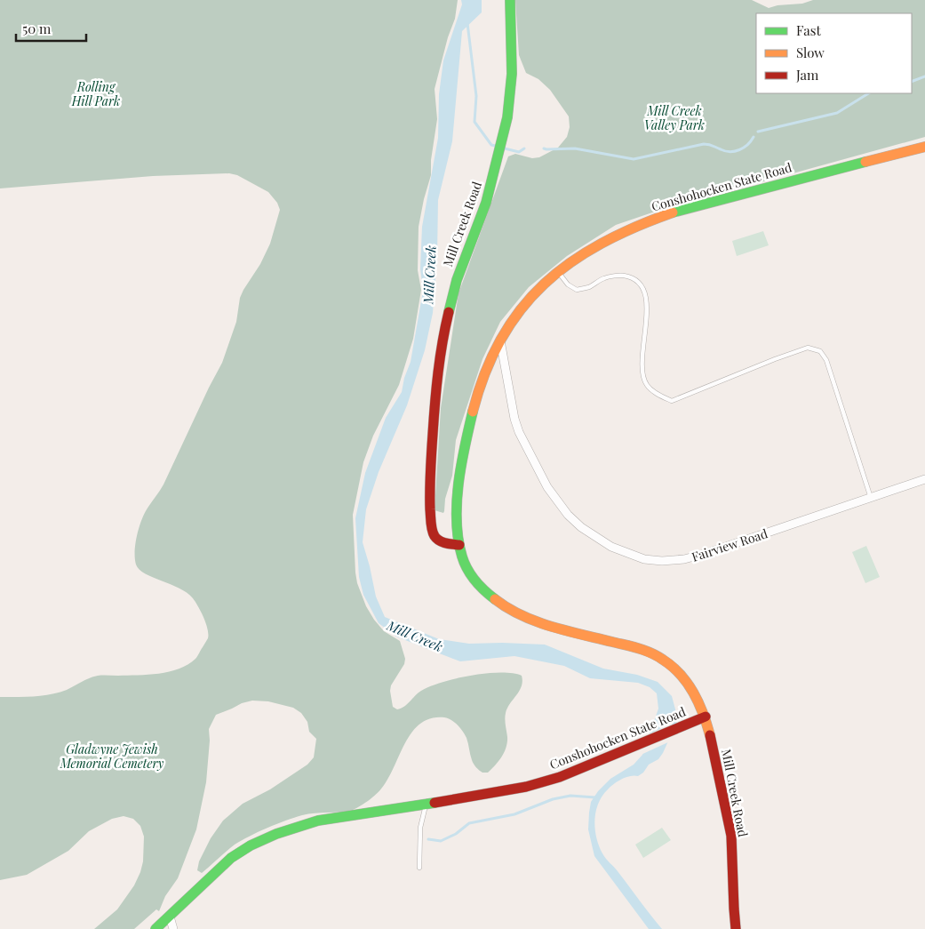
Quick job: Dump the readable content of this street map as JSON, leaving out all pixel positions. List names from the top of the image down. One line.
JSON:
{"streets":{"main road":["Conshohocken State Road","Mill Creek Road"],"street":["Fairview Road"]},"crossings":[["Conshohocken State Road","Mill Creek Road"],["Conshohocken State Road","Fairview Road"]],"water":["Mill Creek"],"parks":["Rolling Hill Park","Mill Creek Valley Park","Gladwyne Jewish Memorial Cemetery"],"legend":["Fast","Slow","Jam"],"scale_bar":"50 m"}
